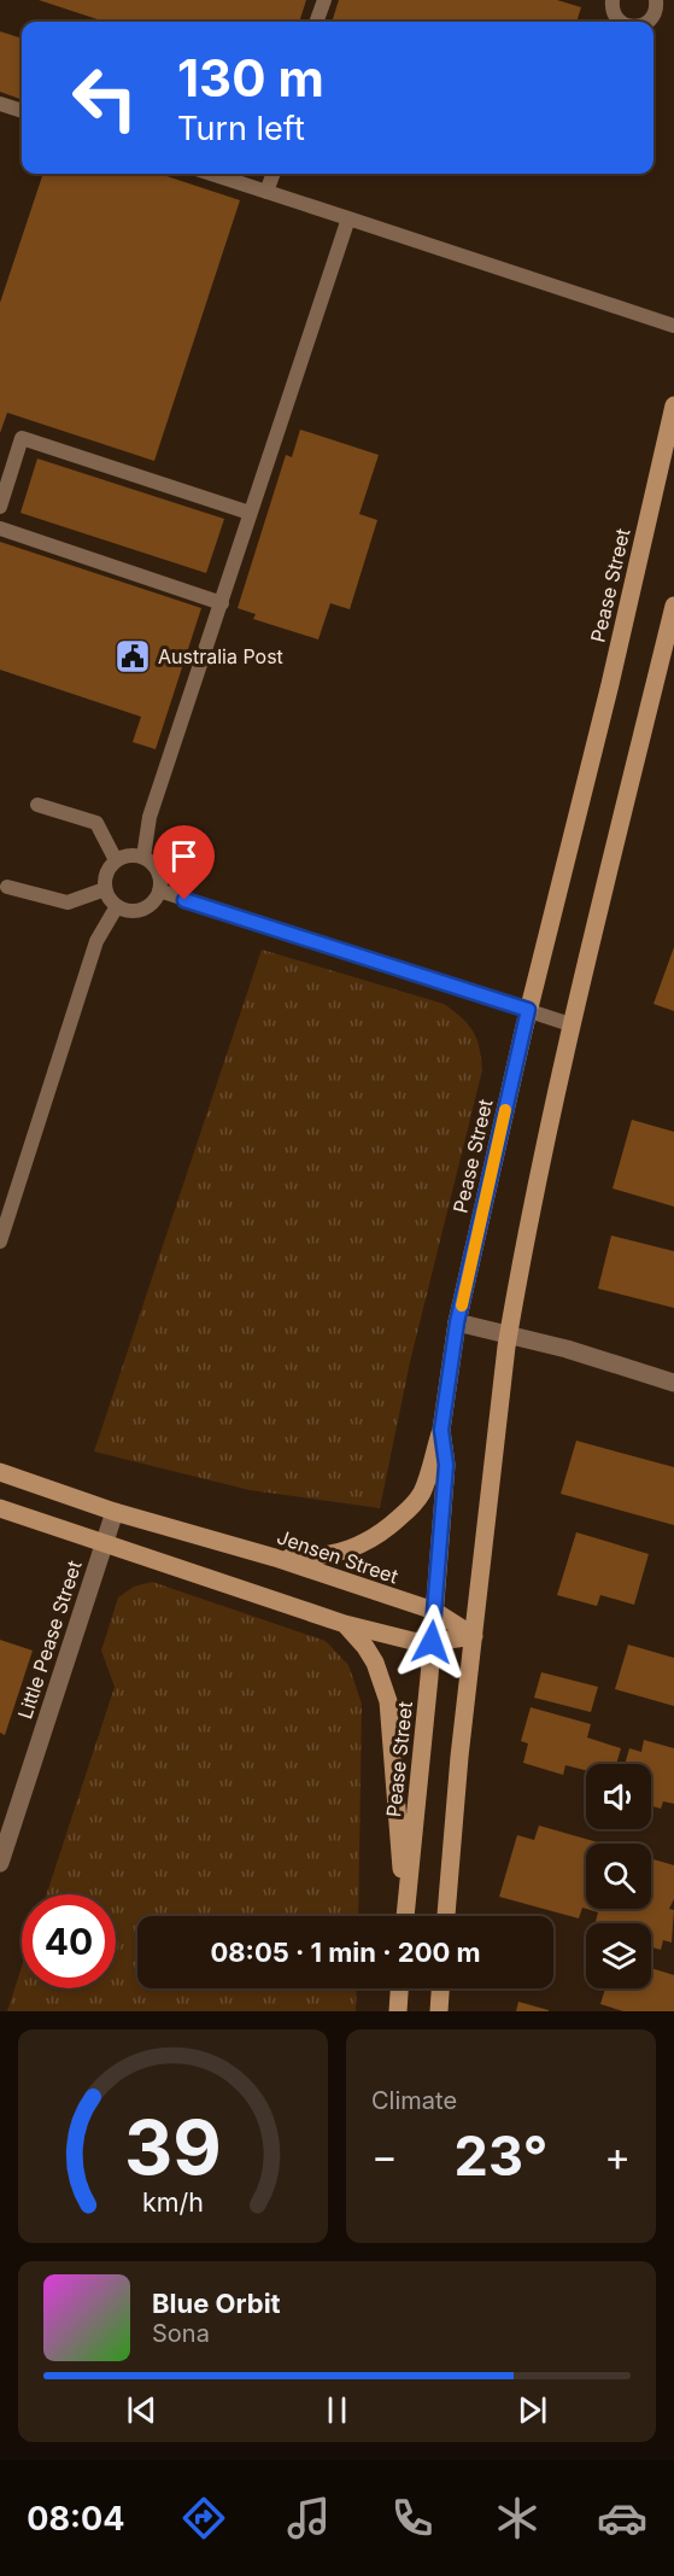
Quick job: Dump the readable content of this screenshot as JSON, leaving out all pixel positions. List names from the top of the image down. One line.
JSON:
{"streets":{"street":["Pease Street","Jensen Street","Little Pease Street"]},"crossings":[["Pease Street","Jensen Street"],["Jensen Street","Little Pease Street"]],"places":{"public building":["Australia Post"]},"page":{"turn":["130 m","Turn left"],"limit":"40","trip":"08:05 · 1 min · 200 m","tile":"Climate","heat":["−","23°","+"],"song":["Blue Orbit","Sona"],"tabs":"08:04","gauge":["39","km/h"]}}
